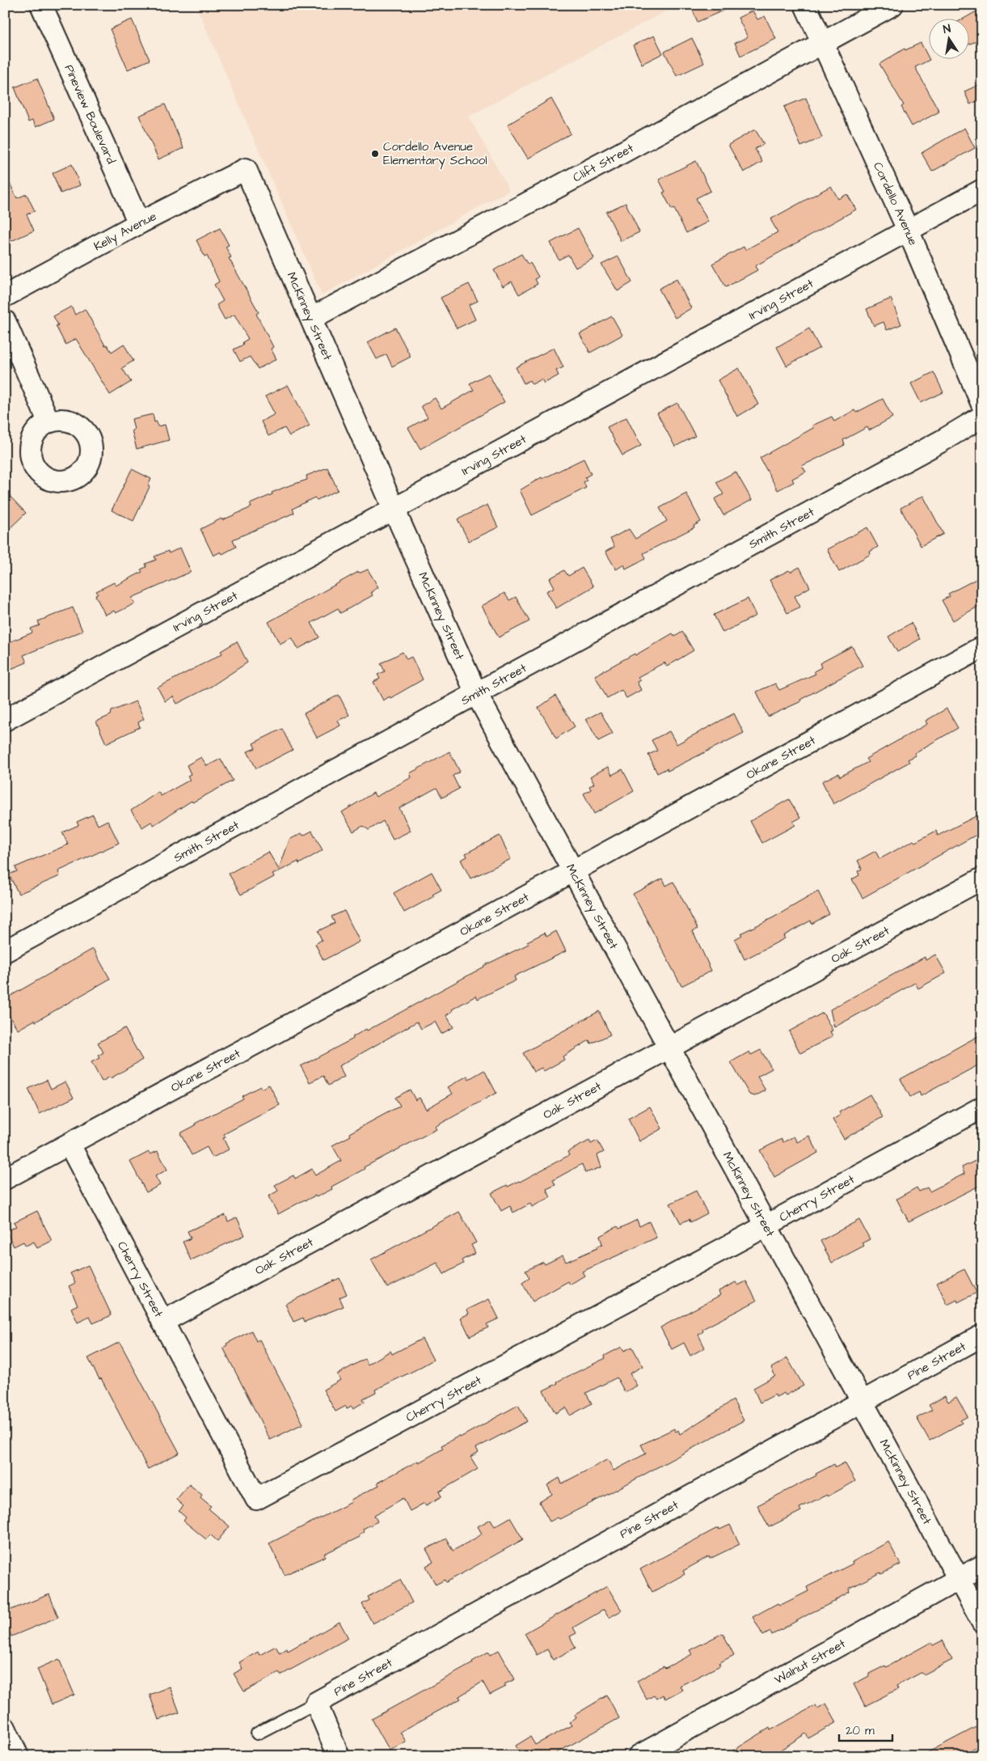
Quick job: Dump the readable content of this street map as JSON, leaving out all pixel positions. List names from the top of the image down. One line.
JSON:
{"streets":{"street":["Pineview Boulevard","Clift Street","Cordello Avenue","Kelly Avenue","Irving Street","McKinney Street","Smith Street","Okane Street","Oak Street","Cherry Street","Pine Street","Walnut Street"]},"crossings":[["Pineview Boulevard","Kelly Avenue"],["Clift Street","Cordello Avenue"],["Clift Street","McKinney Street"],["Cordello Avenue","Irving Street"],["Kelly Avenue","McKinney Street"],["Irving Street","McKinney Street"],["McKinney Street","Smith Street"],["McKinney Street","Okane Street"],["McKinney Street","Oak Street"],["McKinney Street","Cherry Street"],["McKinney Street","Pine Street"],["McKinney Street","Walnut Street"],["Okane Street","Cherry Street"],["Oak Street","Cherry Street"]],"places":["Cordello Avenue Elementary School"],"scale_bar":"20 m","north":"top"}
